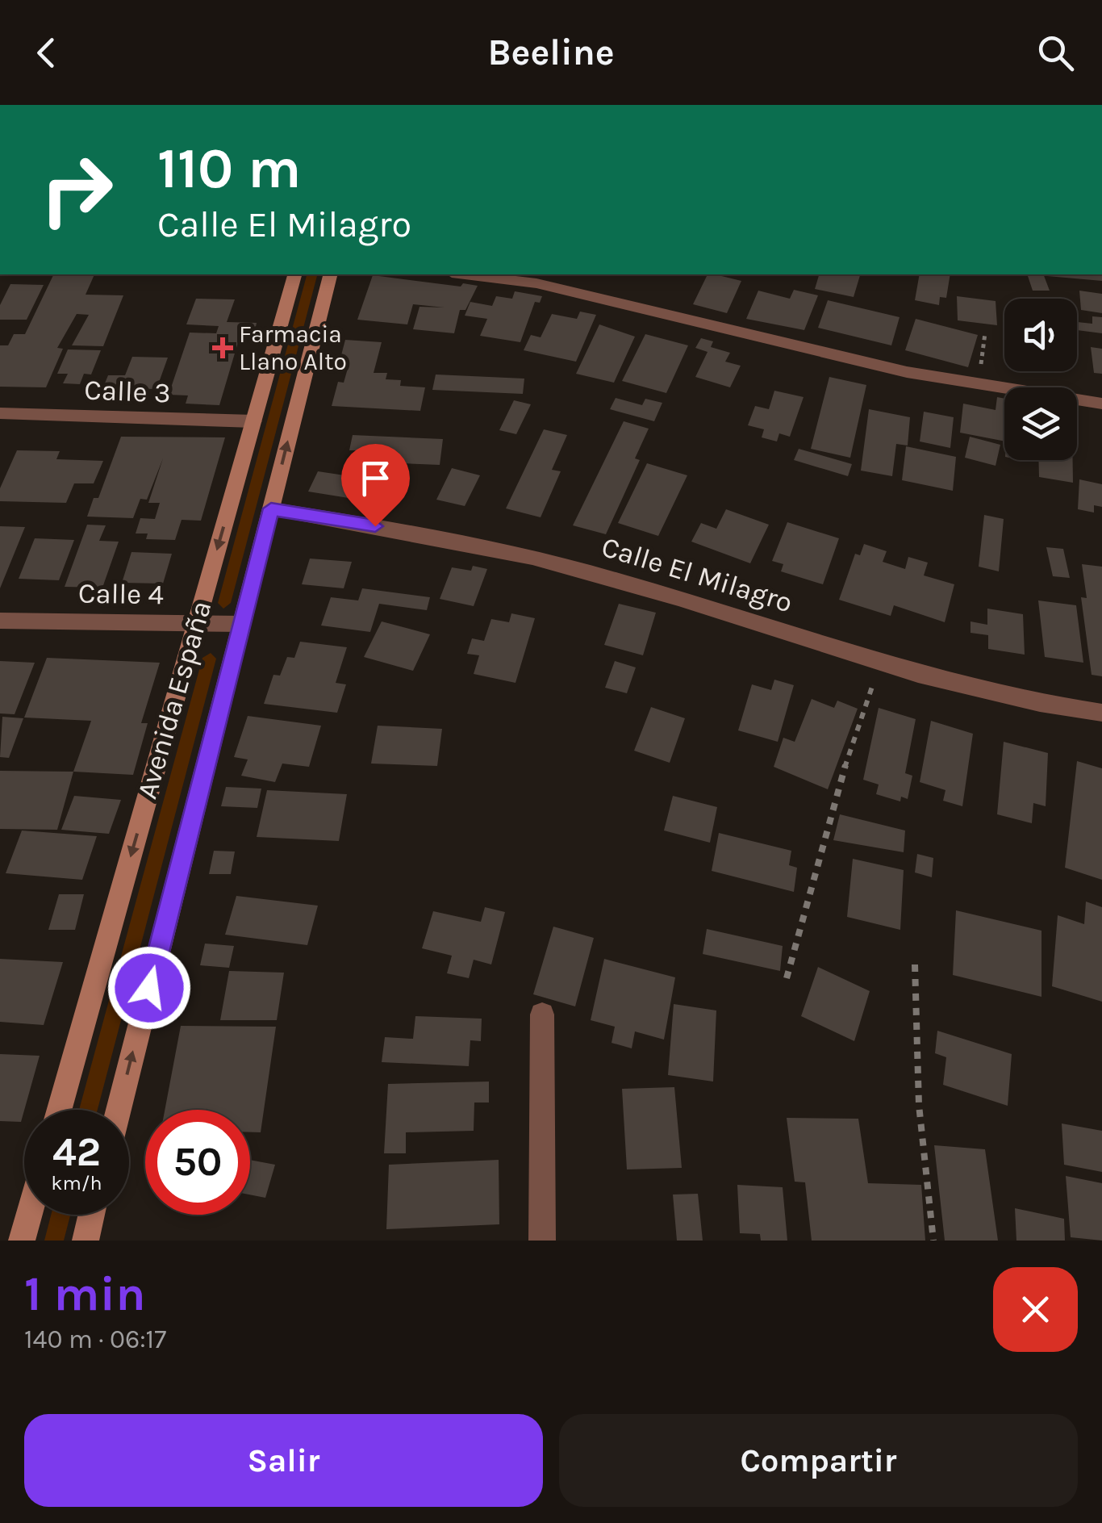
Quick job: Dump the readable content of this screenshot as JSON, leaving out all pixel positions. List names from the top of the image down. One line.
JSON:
{"streets":{"main road":["Avenida España"],"street":["Calle 3","Calle El Milagro","Calle 4"]},"crossings":[["Calle 3","Avenida España"],["Calle El Milagro","Avenida España"],["Calle 4","Avenida España"]],"places":{"health":["Farmacia Llano Alto"]},"page":{"header":"Beeline","turn":["110 m","Calle El Milagro"],"speed":"42 km/h","limit":"50","heading":["1 min","140 m · 06:17"],"buttons":["Salir","Compartir"]}}
